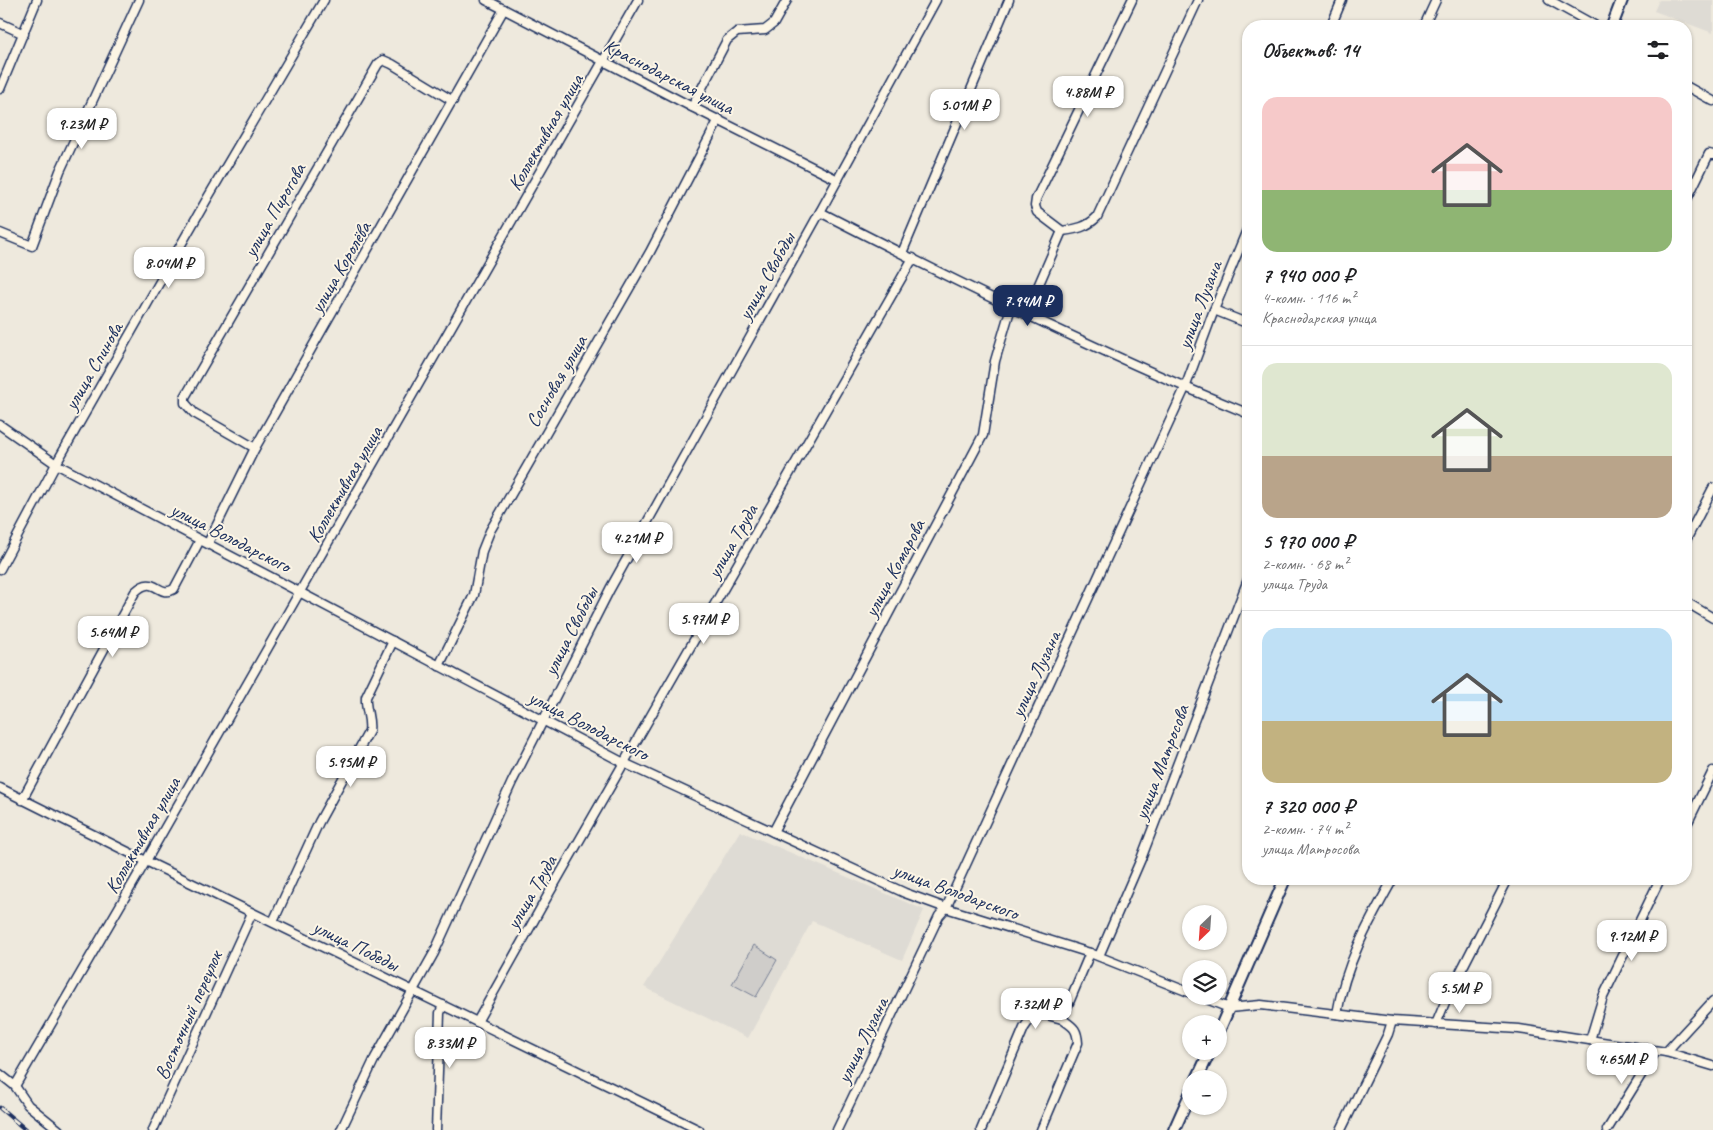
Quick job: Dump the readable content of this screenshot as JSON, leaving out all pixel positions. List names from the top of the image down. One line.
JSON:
{"streets":{"street":["Краснодарская улица","Коллективная улица","улица Пирогова","улица Королёва","улица Свободы","улица Лузана","улица Спинова","Сосновая улица","улица Володарского","улица Труда","улица Комарова","улица Матросова","улица Победы","Восточный переулок"]},"crossings":[["Краснодарская улица","Коллективная улица"],["Краснодарская улица","улица Королёва"],["Краснодарская улица","улица Свободы"],["Краснодарская улица","Сосновая улица"],["Коллективная улица","улица Володарского"],["Коллективная улица","улица Победы"],["улица Пирогова","улица Королёва"],["улица Королёва","улица Володарского"],["улица Свободы","улица Володарского"],["улица Свободы","улица Победы"],["улица Лузана","улица Володарского"],["улица Спинова","улица Володарского"],["Сосновая улица","улица Володарского"],["улица Володарского","улица Труда"],["улица Володарского","улица Комарова"],["улица Володарского","улица Матросова"],["улица Труда","улица Победы"],["улица Победы","Восточный переулок"]],"north":"bottom left","page":{"heading":"Объектов: 14","price":["4.88M ₽","5.01M ₽","9.23M ₽","8.04M ₽","7.94M ₽","4.21M ₽","5.97M ₽","5.64M ₽","5.95M ₽","9.12M ₽","5.5M ₽","7.32M ₽","8.33M ₽","4.65M ₽"],"list":[{"name":"7 940 000 ₽","note":"4-комн. · 116 m² · Краснодарская улица"},{"name":"5 970 000 ₽","note":"2-комн. · 68 m² · улица Труда"},{"name":"7 320 000 ₽","note":"2-комн. · 74 m² · улица Матросова"}],"map_buttons":["+","−"]}}
